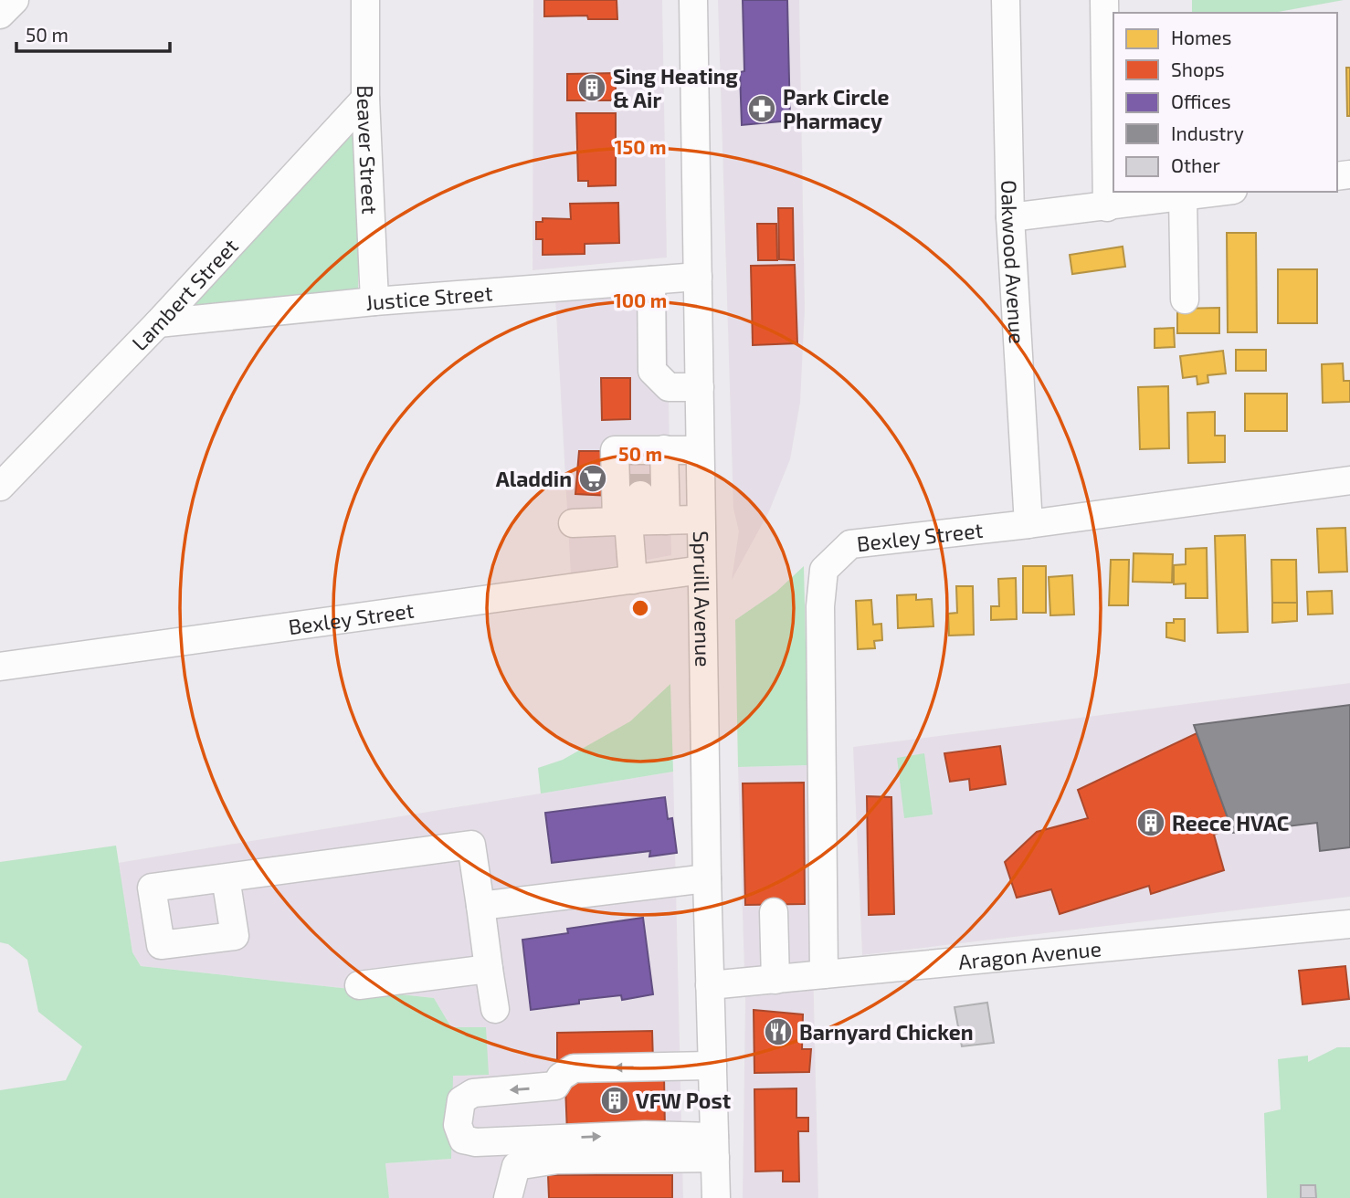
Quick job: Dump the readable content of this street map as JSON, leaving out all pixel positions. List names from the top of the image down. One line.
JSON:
{"streets":{"street":["Beaver Street","Oakwood Avenue","Lambert Street","Justice Street","Bexley Street","Spruill Avenue","Aragon Avenue"]},"crossings":[["Beaver Street","Lambert Street"],["Beaver Street","Justice Street"],["Oakwood Avenue","Bexley Street"],["Lambert Street","Justice Street"],["Justice Street","Spruill Avenue"],["Bexley Street","Spruill Avenue"],["Bexley Street","Aragon Avenue"],["Spruill Avenue","Aragon Avenue"]],"places":{"building":["Sing Heating & Air","Reece HVAC","VFW Post"],"pharmacy":["Park Circle Pharmacy"],"supermarket":["Aladdin"],"restaurant":["Barnyard Chicken"]},"legend":["Homes","Shops","Offices","Industry","Other"],"scale_bar":"50 m","rings":["150 m","100 m","50 m"]}
